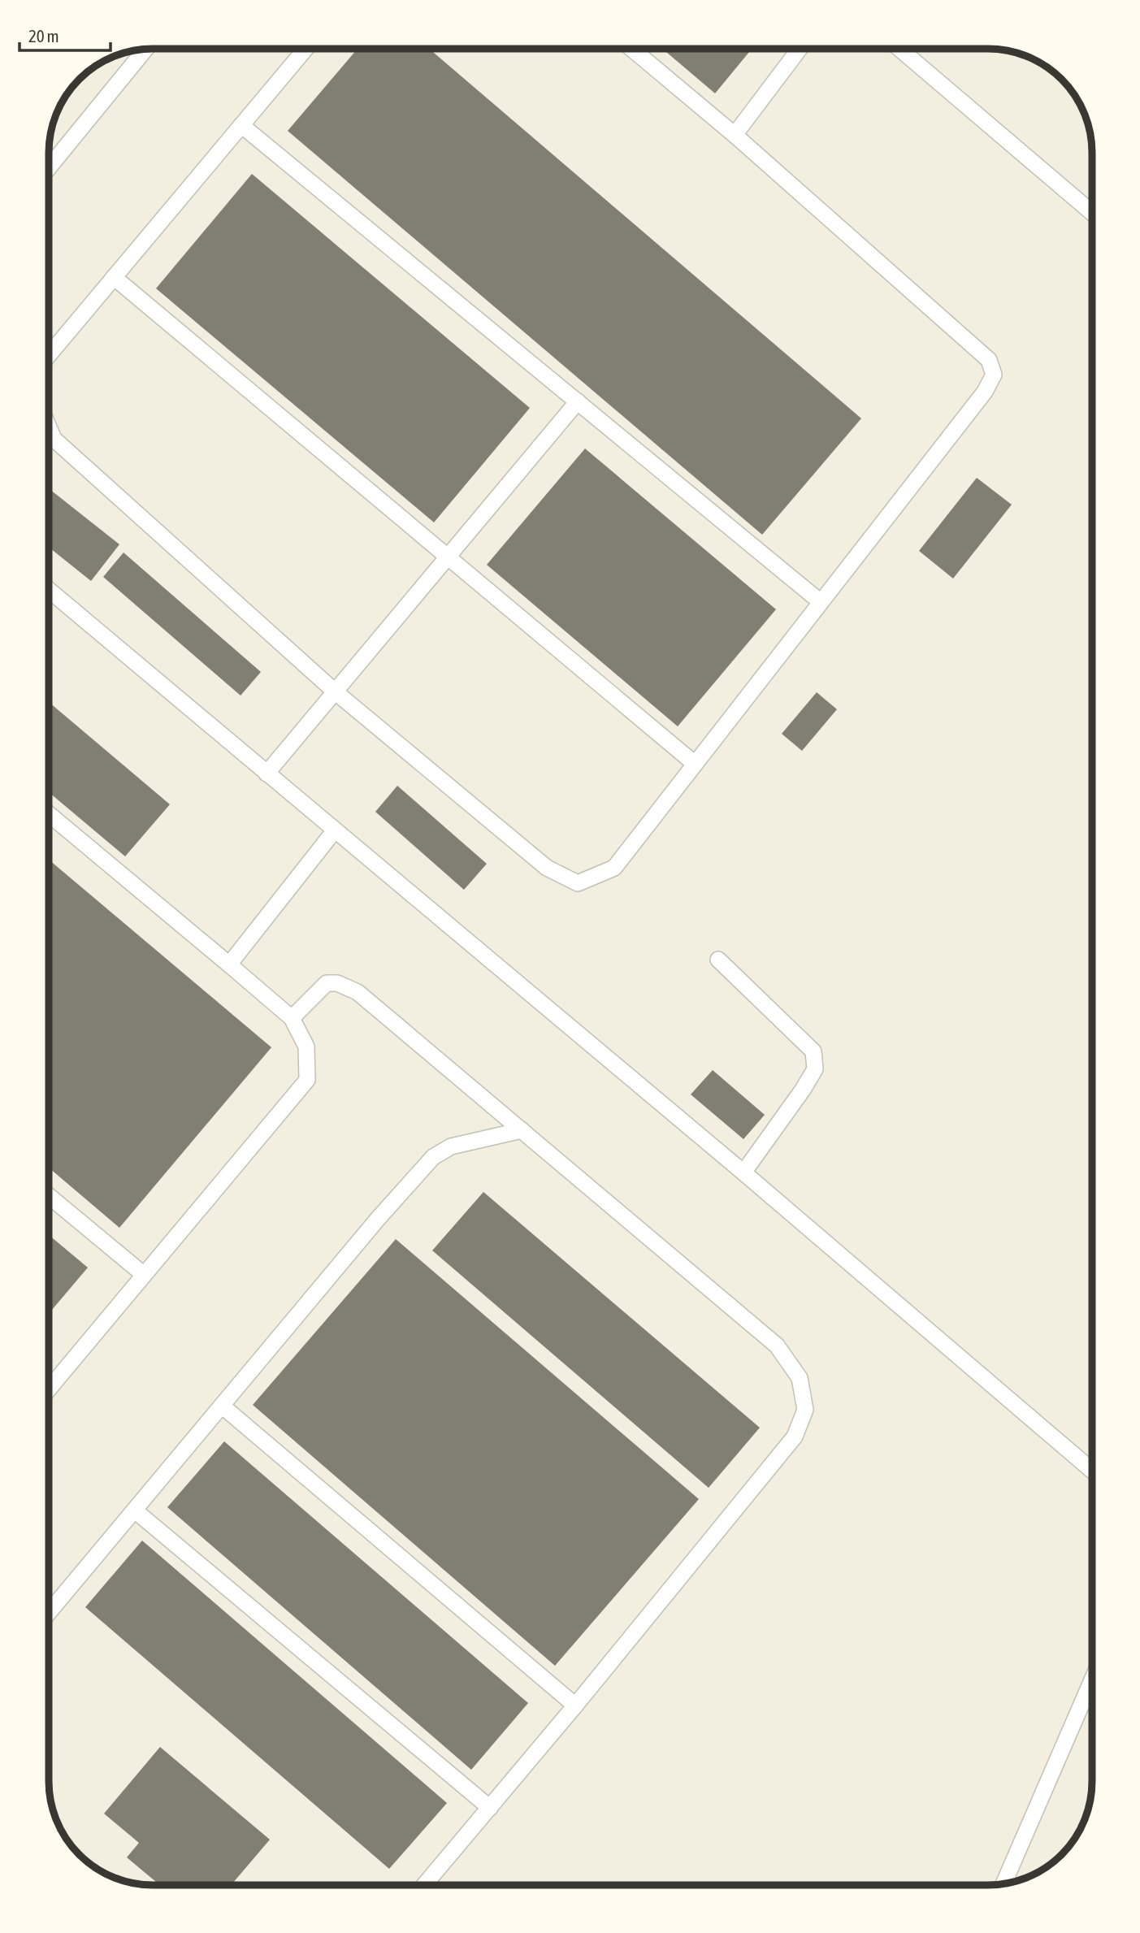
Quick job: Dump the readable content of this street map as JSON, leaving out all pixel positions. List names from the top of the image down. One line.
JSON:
{"scale_bar":"20 m"}
